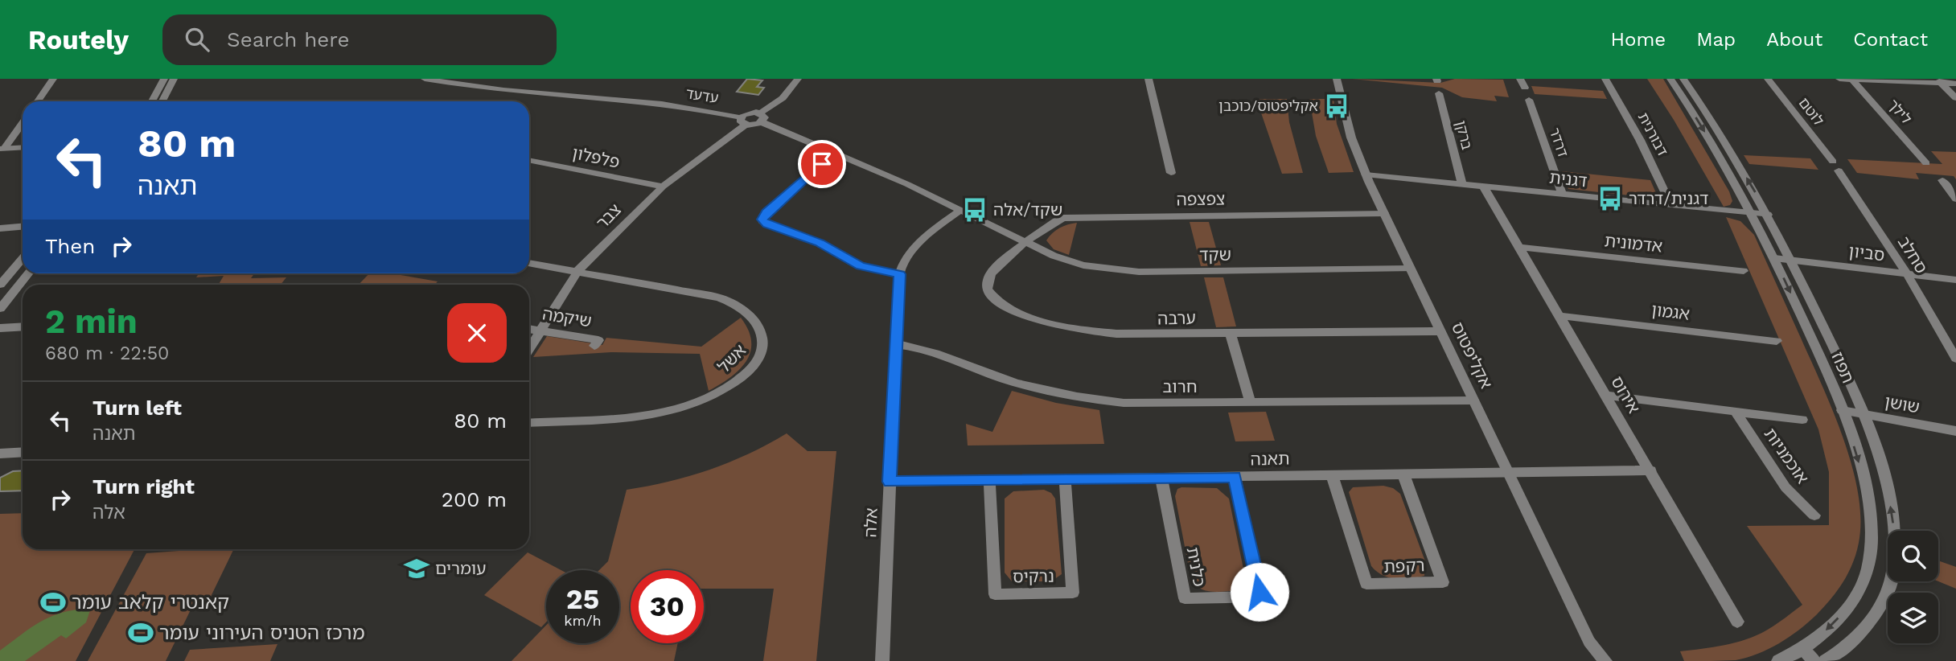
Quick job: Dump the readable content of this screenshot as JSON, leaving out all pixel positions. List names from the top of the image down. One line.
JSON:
{"streets":{"street":["עדעד","לוטם","לילך","דבורנית","ברקן","דרדר","פלפלון","דגנית","צפצפה","צבר","אדמונית","סביון","שקד","סחלב","אגמון","שיקמה","ערבה","אקליפטוס","אשל","תפוז","חרוב","אירוס","שושן","אוכמניות","תאנה","אלה","רקפת","כלנית","נרקיס"]},"crossings":[["עדעד","צבר"],["לוטם","סחלב"],["דבורנית","דגנית"],["ברקן","דגנית"],["דרדר","דגנית"],["פלפלון","צבר"],["דגנית","אקליפטוס"],["דגנית","תפוז"],["דגנית","אירוס"],["צפצפה","שקד"],["צפצפה","ערבה"],["צפצפה","אקליפטוס"],["צבר","שיקמה"],["צבר","אשל"],["אדמונית","אירוס"],["סביון","סחלב"],["סביון","תפוז"],["שקד","ערבה"],["שקד","אקליפטוס"],["אגמון","אירוס"],["ערבה","אקליפטוס"],["אקליפטוס","חרוב"],["אקליפטוס","תאנה"],["תפוז","שושן"],["חרוב","אלה"],["אירוס","אוכמניות"],["אירוס","תאנה"],["תאנה","אלה"],["תאנה","רקפת"],["תאנה","כלנית"],["תאנה","נרקיס"]],"places":{"bus stop":["אקליפטוס/כוכבן","דגנית/דרדר","שקד/אלה"],"school or university":["עומרים"],"sports":["קאנטרי קלאב עומר","מרכז הטניס העירוני עומר"]},"page":{"header":"Routely","search":"Search here","nav":["Home","Map","About","Contact"],"turn":["80 m","תאנה"],"then":"Then","heading":["2 min","680 m · 22:50"],"list":[{"name":"Turn left","note":"תאנה","value":"80 m"},{"name":"Turn right","note":"אלה","value":"200 m"}],"speed":"25 km/h","limit":"30"}}
